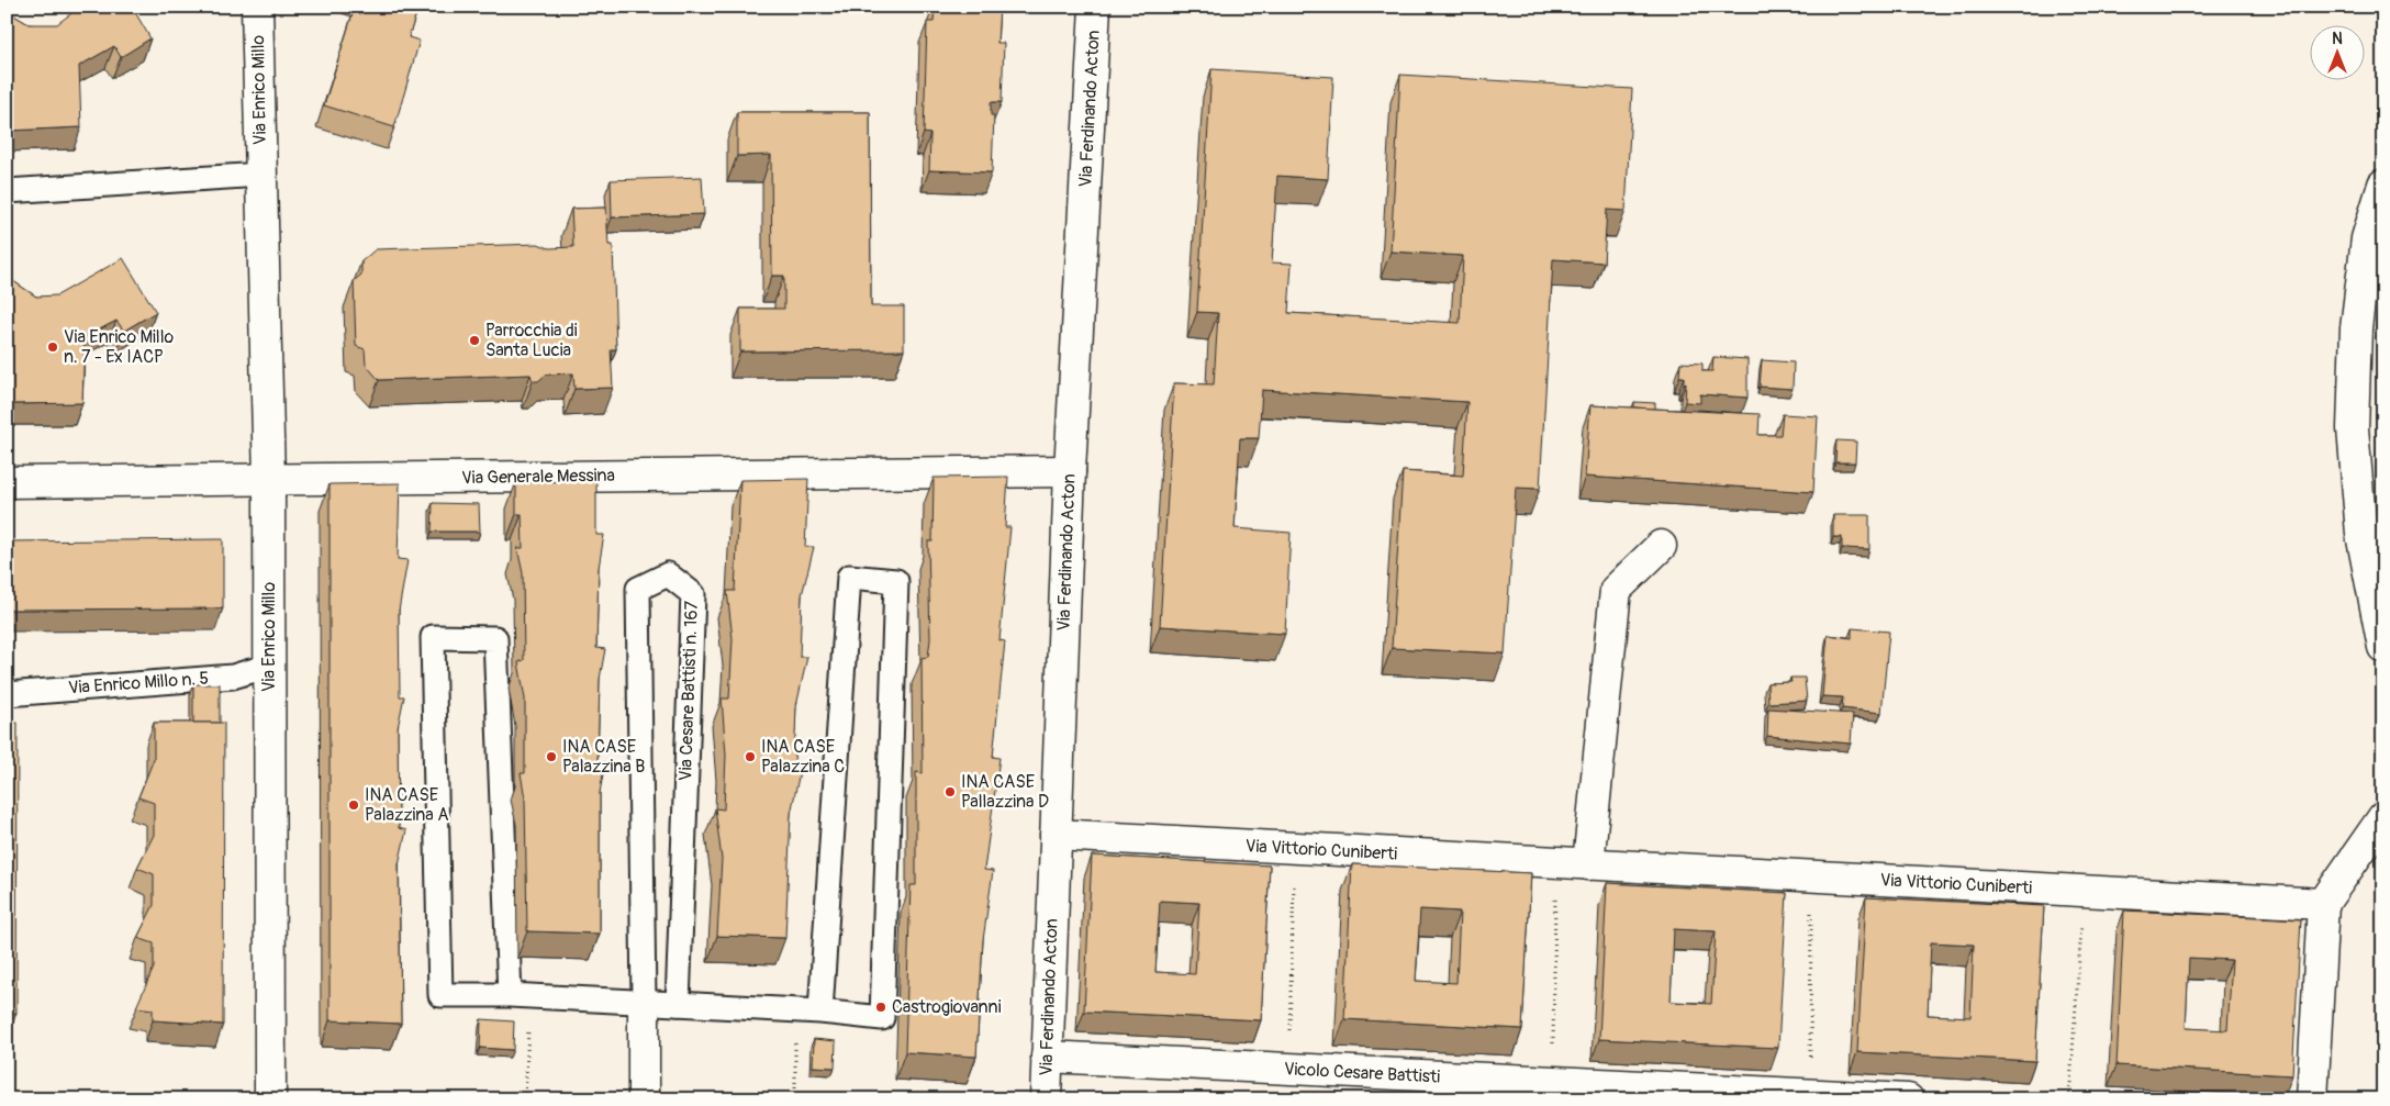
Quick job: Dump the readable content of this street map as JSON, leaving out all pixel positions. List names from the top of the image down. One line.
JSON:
{"streets":{"street":["Via Enrico Millo","Via Ferdinando Acton","Via Generale Messina","Via Vittorio Cuniberti","Vicolo Cesare Battisti"],"lane":["Via Enrico Millo n. 5","Via Cesare Battisti n. 167"]},"crossings":[["Via Enrico Millo","Via Generale Messina"],["Via Enrico Millo","Via Enrico Millo n. 5"],["Via Ferdinando Acton","Via Generale Messina"],["Via Ferdinando Acton","Via Vittorio Cuniberti"],["Via Ferdinando Acton","Vicolo Cesare Battisti"]],"places":["Parrocchia di Santa Lucia","Via Enrico Millo n. 7 - Ex IACP","INA CASE Palazzina B","INA CASE Palazzina C","INA CASE Pallazzina D","INA CASE Palazzina A","Castrogiovanni"],"north":"top"}
